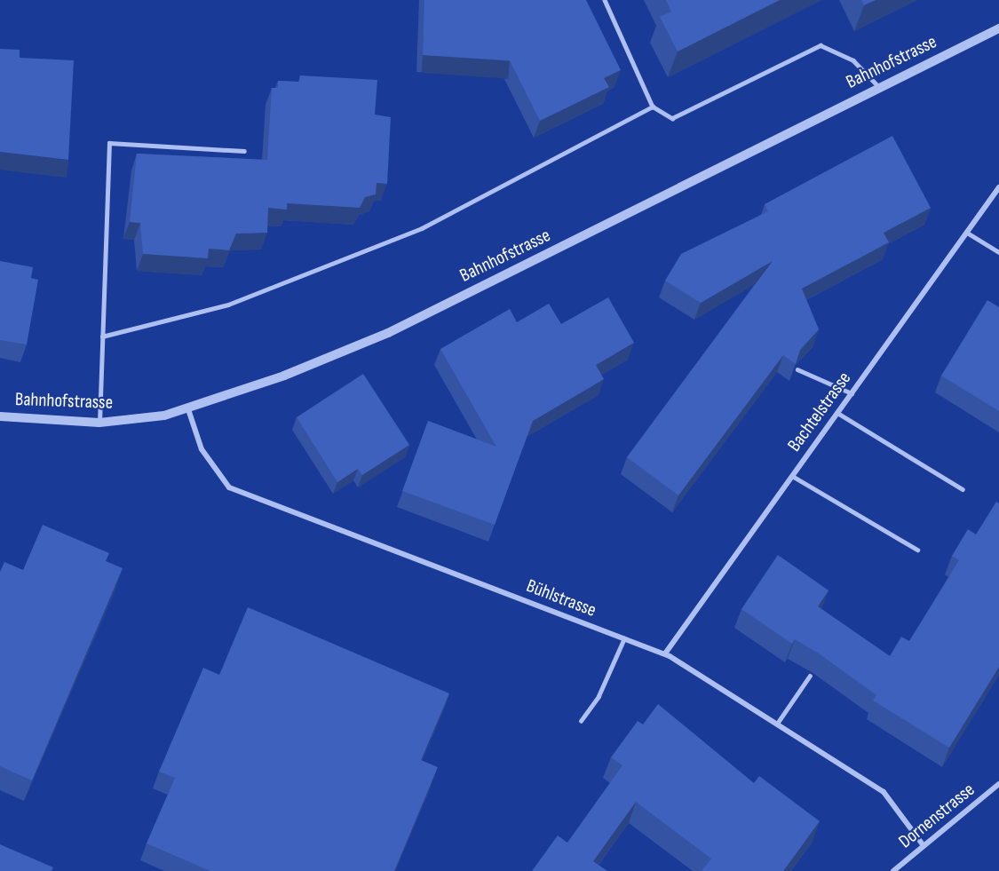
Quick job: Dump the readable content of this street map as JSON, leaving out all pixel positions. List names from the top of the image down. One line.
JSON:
{"streets":{"street":["Bahnhofstrasse","Bachtelstrasse","Bühlstrasse","Dornenstrasse"]},"crossings":[["Bahnhofstrasse","Bühlstrasse"],["Bachtelstrasse","Bühlstrasse"],["Bühlstrasse","Dornenstrasse"]]}
